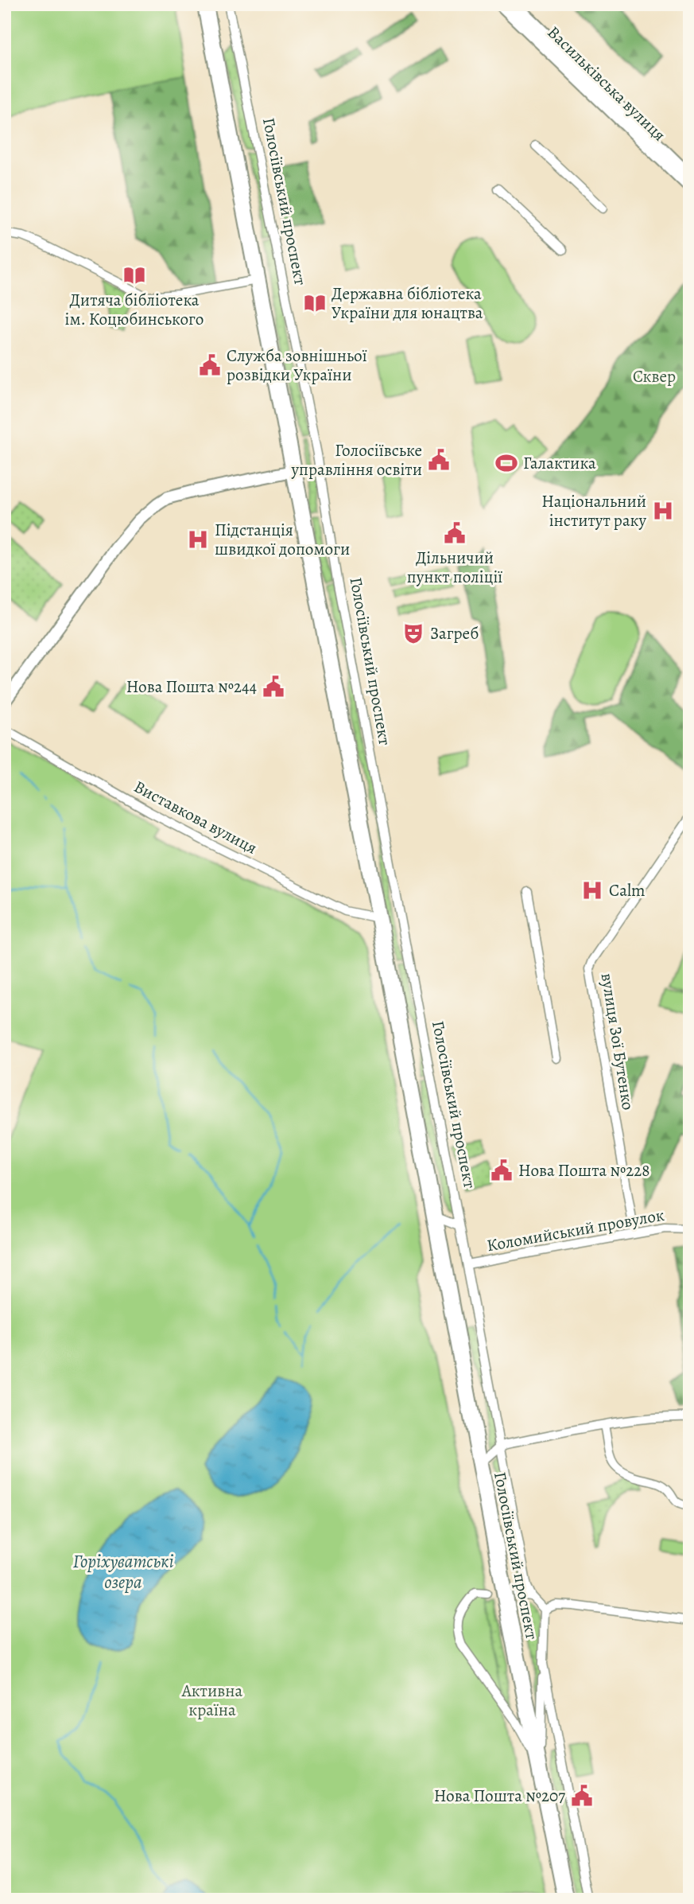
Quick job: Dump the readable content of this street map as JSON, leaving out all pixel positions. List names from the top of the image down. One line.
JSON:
{"streets":{"highway":["Голосіївський проспект"],"main road":["Васильківська вулиця"],"street":["Виставкова вулиця","вулиця Зої Бутенко","Коломийський провулок"]},"crossings":[["Голосіївський проспект","Виставкова вулиця"],["Голосіївський проспект","Коломийський провулок"],["вулиця Зої Бутенко","Коломийський провулок"]],"water":["Горіхуватські озера"],"parks":["Сквер","Активна країна"],"places":{"library":["Дитяча бібліотека ім. Коцюбинського","Державна бібліотека України для юнацтва"],"public building":["Служба зовнішньої розвідки України","Голосіївське управління освіти","Дільничий пункт поліції","Нова Пошта №244","Нова Пошта №228","Нова Пошта №207"],"sports":["Галактика"],"hospital":["Національний інститут раку","Підстанція швидкої допомоги","Calm"],"theatre":["Загреб"]}}
